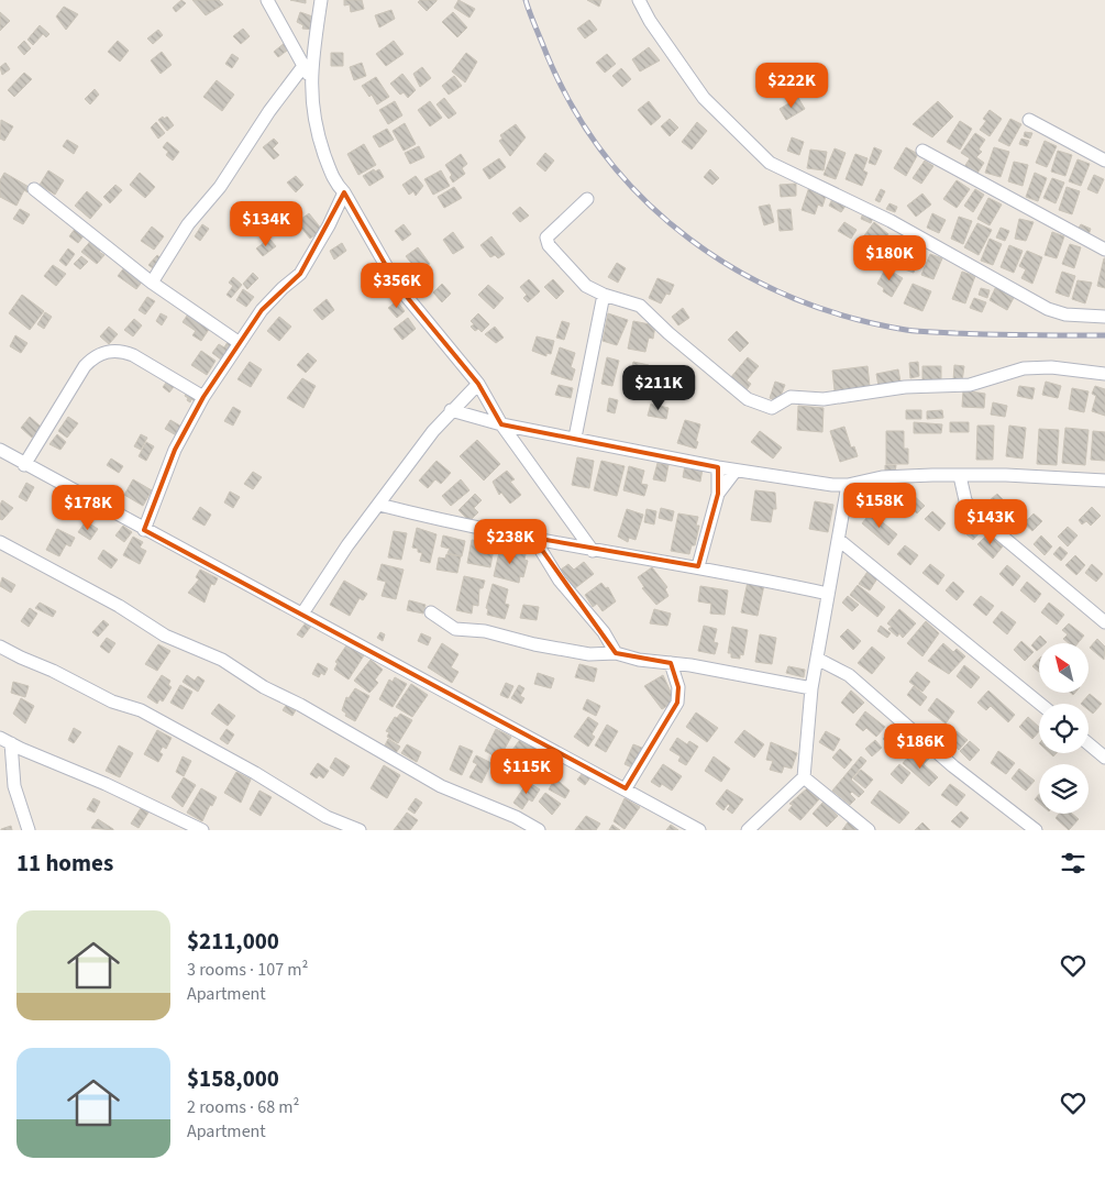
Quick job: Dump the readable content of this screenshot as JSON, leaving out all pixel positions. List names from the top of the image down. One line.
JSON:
{"north":"top left","page":{"price":["$222K","$134K","$180K","$356K","$211K","$158K","$178K","$143K","$238K","$186K","$115K"],"heading":"11 homes","list":[{"name":"$211,000","note":"3 rooms · 107 m² · Apartment"},{"name":"$158,000","note":"2 rooms · 68 m² · Apartment"}]}}
